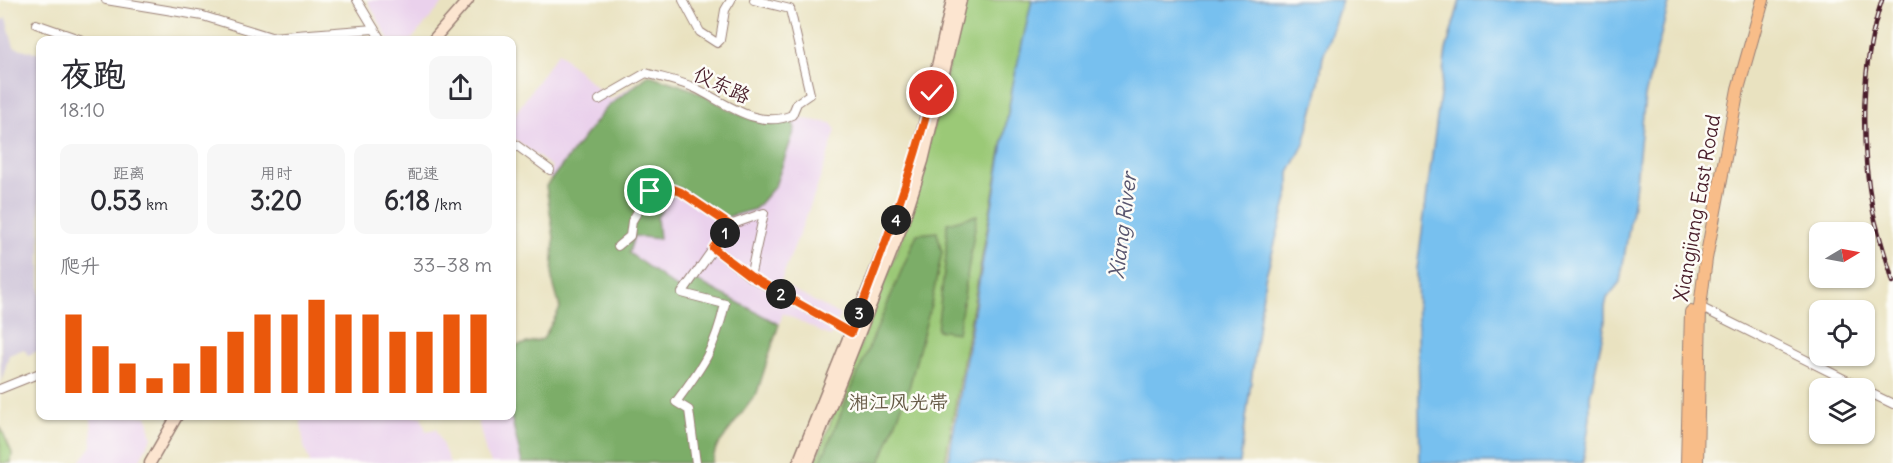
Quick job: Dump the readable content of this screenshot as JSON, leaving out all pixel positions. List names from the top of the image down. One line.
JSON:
{"streets":{"main road":["Xiangjiang East Road"],"street":["仪东路"]},"water":["Xiang River"],"parks":["湘江风光带"],"north":"right","page":{"heading":["夜跑","18:10"],"stats":[["距离","0.53 km"],["用时","3:20"],["配速","6:18 /km"]],"pins":["4","1","2","3"],"chart":["爬升","33–38 m"]}}
